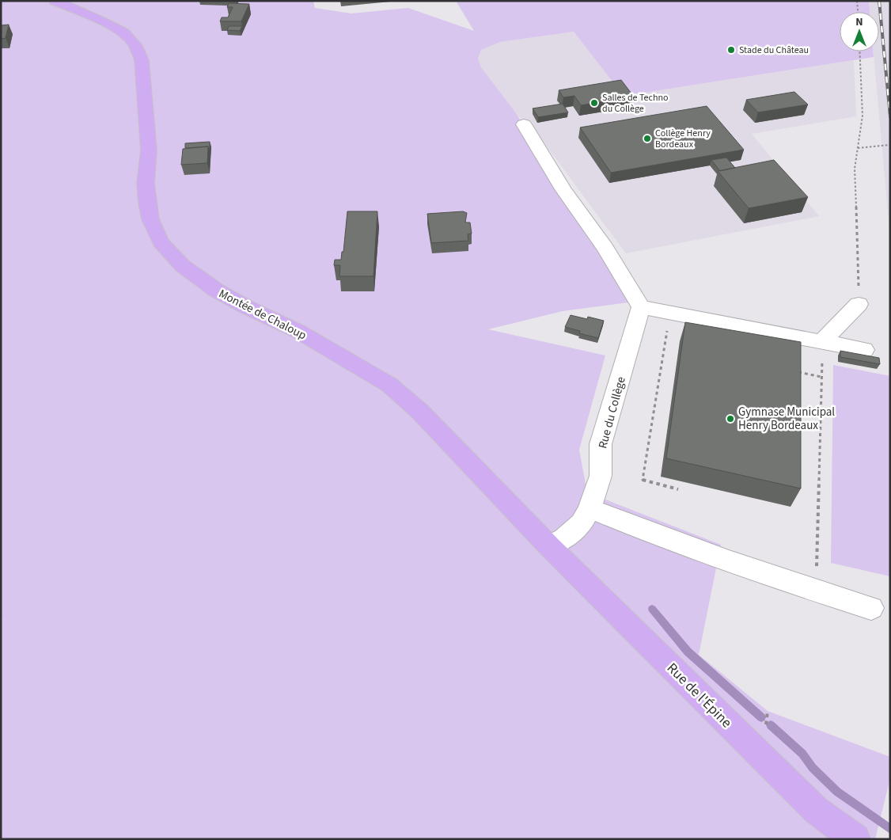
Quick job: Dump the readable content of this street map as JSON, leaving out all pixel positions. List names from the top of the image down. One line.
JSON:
{"streets":{"main road":["Montée de Chaloup","Rue de l'Épine"],"street":["Rue du Collège"]},"crossings":[["Montée de Chaloup","Rue du Collège"],["Montée de Chaloup","Rue de l'Épine"],["Rue du Collège","Rue de l'Épine"]],"places":["Stade du Château","Salles de Techno du Collège","Collège Henry Bordeaux","Gymnase Municipal Henry Bordeaux"],"north":"top"}
